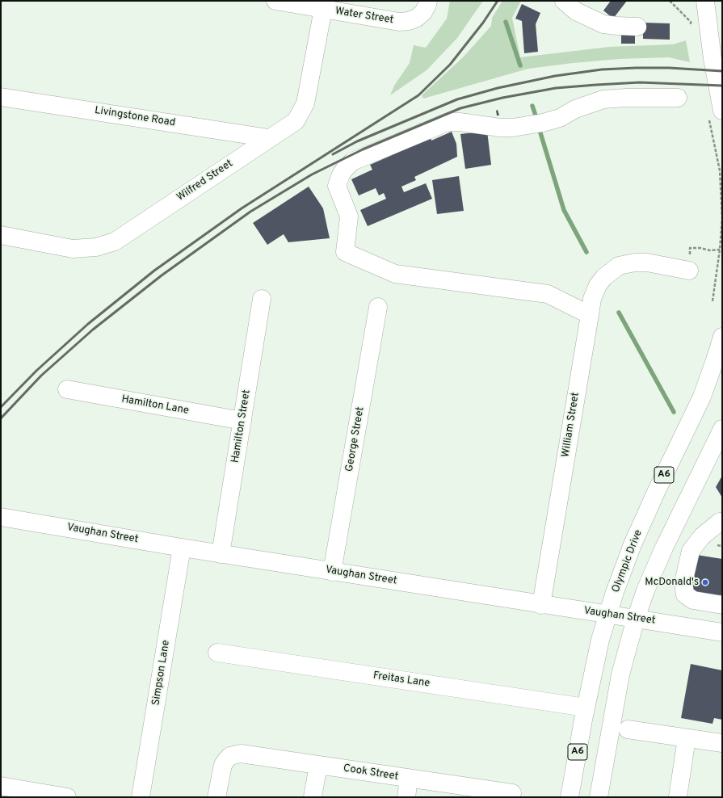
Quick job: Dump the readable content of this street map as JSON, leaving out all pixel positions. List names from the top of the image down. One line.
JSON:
{"streets":{"main road":["Water Street","Livingstone Road","Wilfred Street","Hamilton Lane","William Street","Hamilton Street","George Street","A6","Vaughan Street","Olympic Drive","Simpson Lane","Freitas Lane","Cook Street"]},"crossings":[["Water Street","Wilfred Street"],["Livingstone Road","Wilfred Street"],["Hamilton Lane","Hamilton Street"],["William Street","Vaughan Street"],["Hamilton Street","Vaughan Street"],["George Street","Vaughan Street"],["Vaughan Street","Olympic Drive"],["Vaughan Street","Simpson Lane"],["Olympic Drive","Freitas Lane"]],"places":["McDonald's"]}
